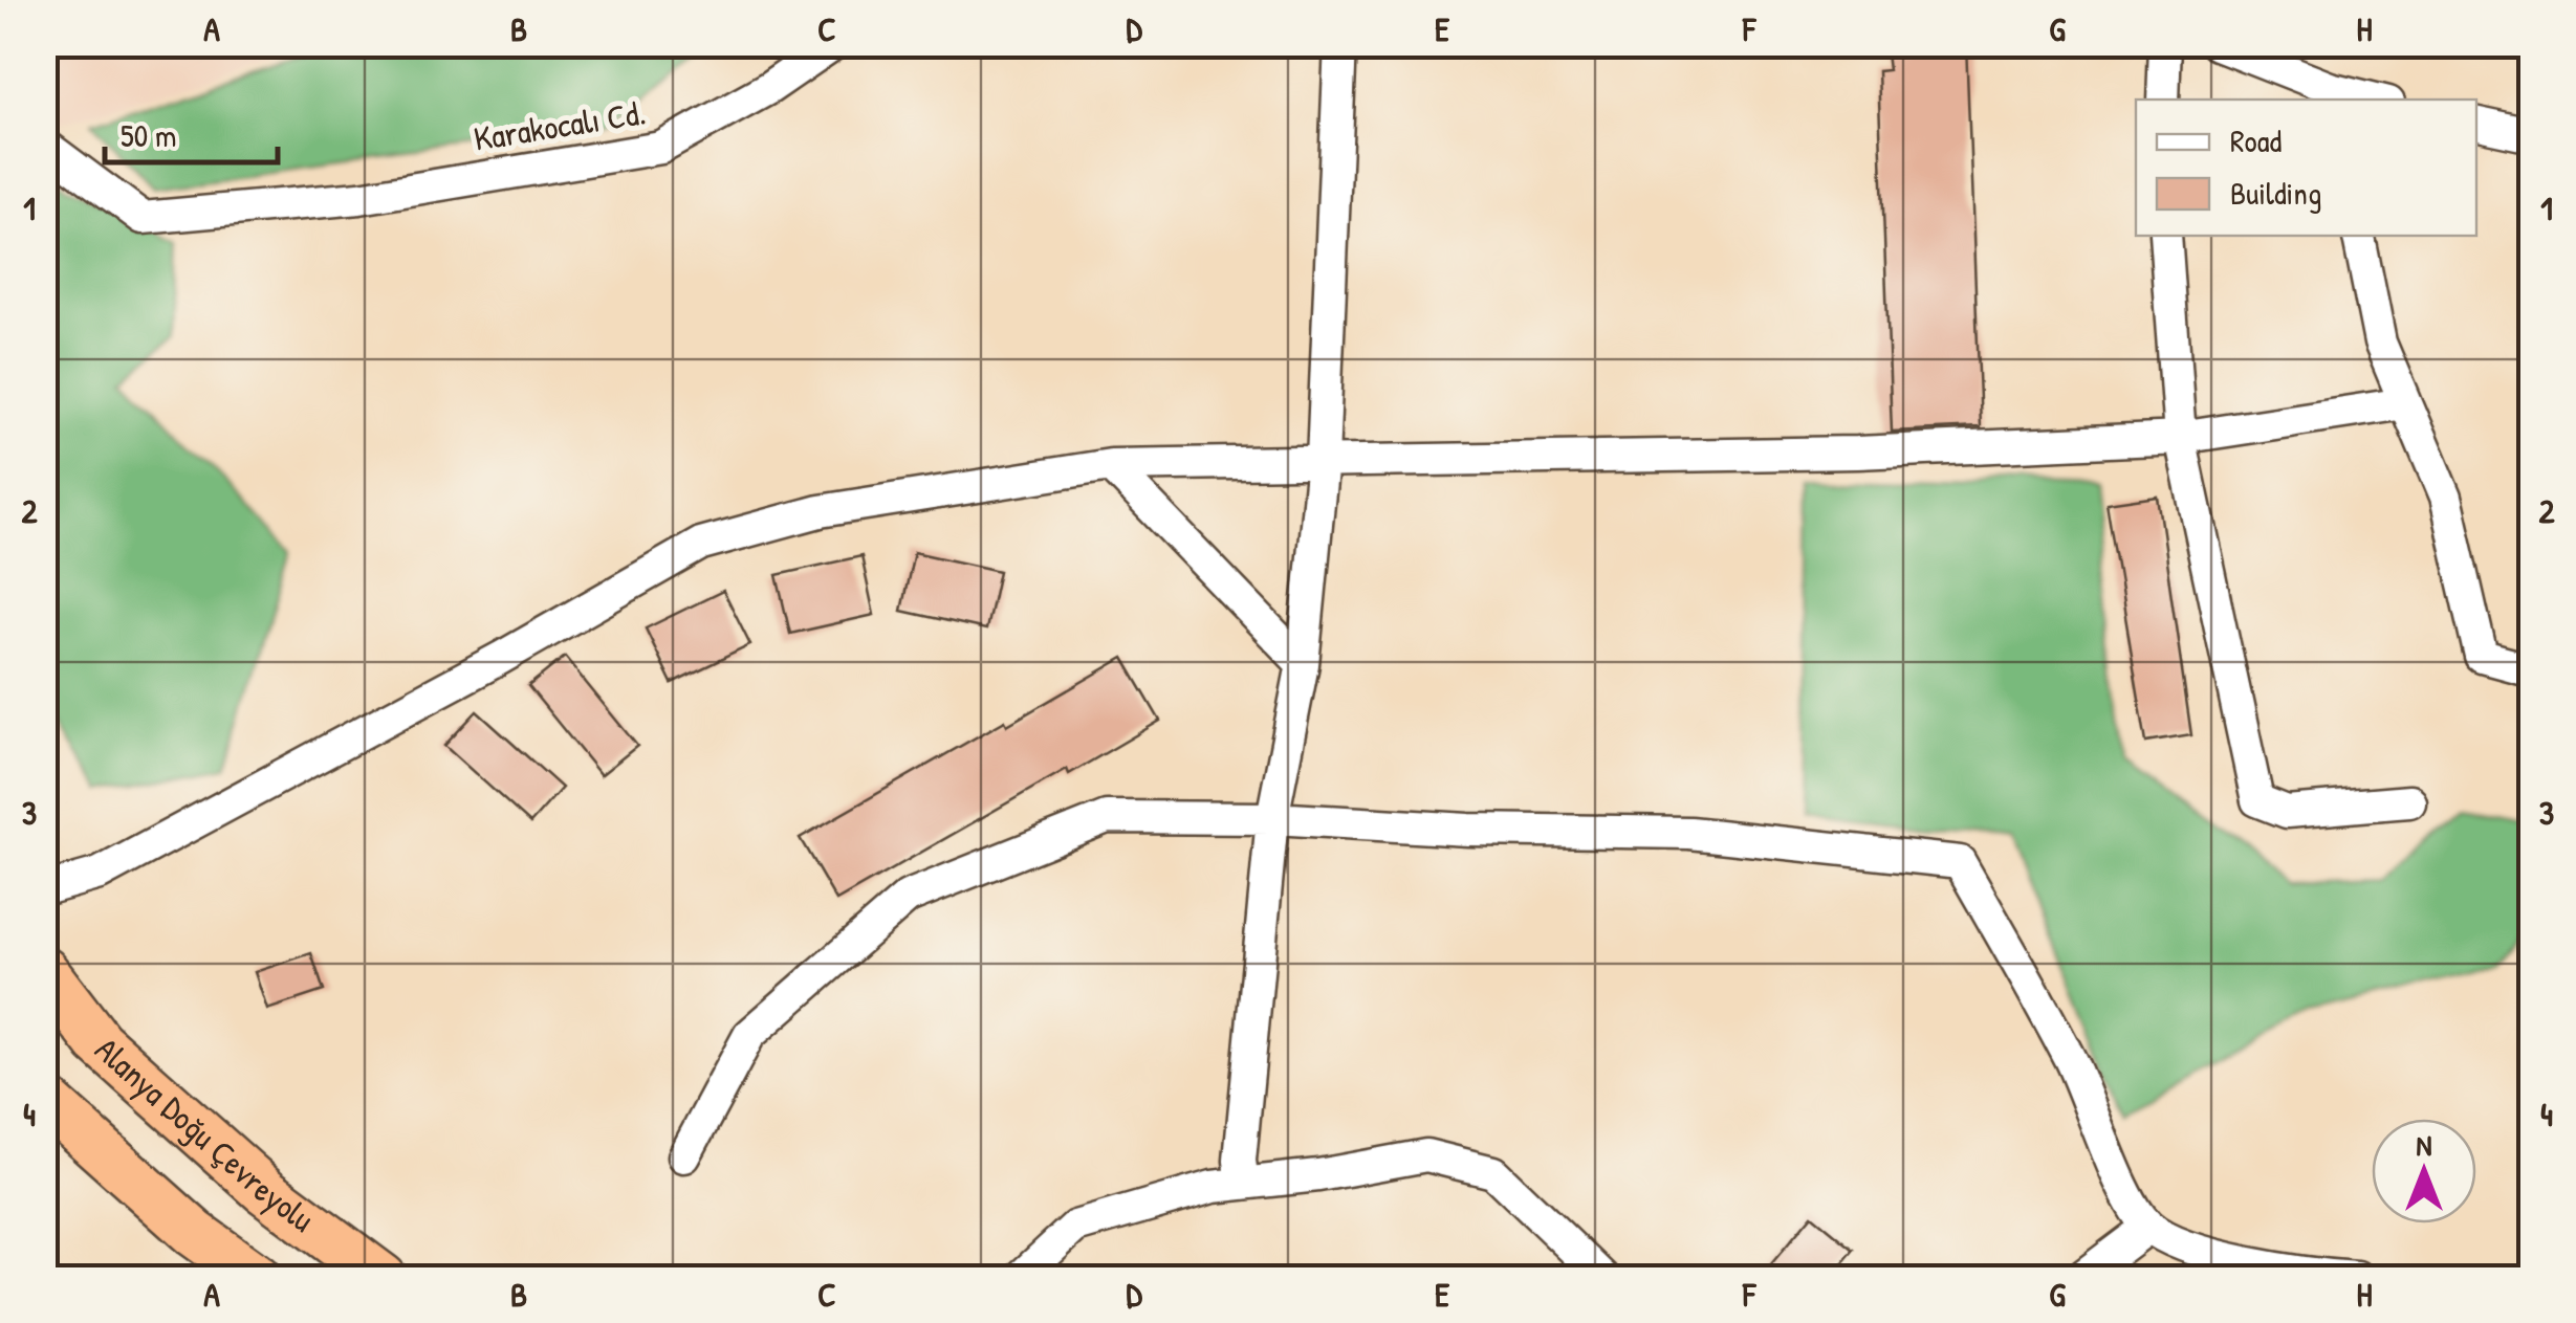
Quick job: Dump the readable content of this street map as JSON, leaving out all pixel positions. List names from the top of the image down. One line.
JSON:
{"streets":{"highway":["Alanya Doğu Çevreyolu"],"street":["Karakocalı Cd."]},"legend":["Road","Building"],"scale_bar":"50 m","north":"top","grid":{"columns":["A","B","C","D","E","F","G","H"],"rows":["1","2","3","4"]}}
